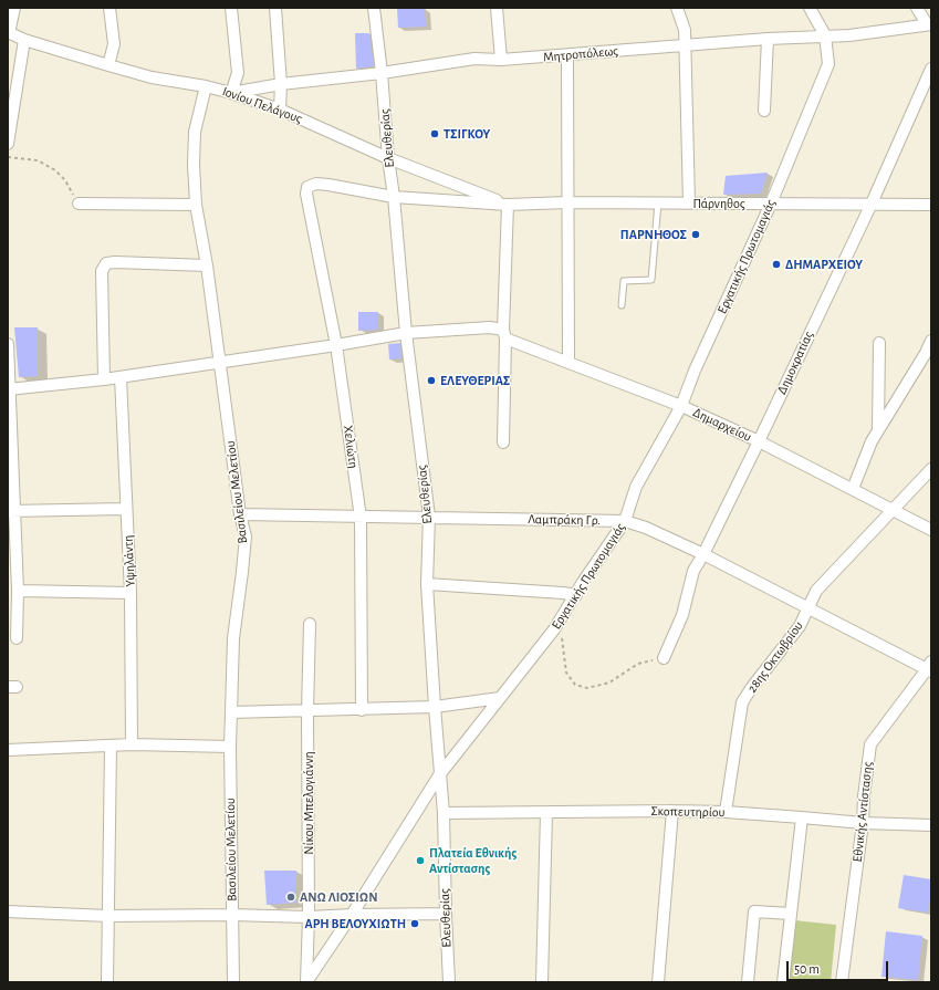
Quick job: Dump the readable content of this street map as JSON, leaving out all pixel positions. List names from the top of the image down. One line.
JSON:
{"streets":{"street":["Μητροπόλεως","Ιονίου Πελάγους","Ελευθερίας","Πάρνηθος","Εργατικής Πρωτομαγιάς","Δημοκρατίας","Δημαρχείου","Χελιώτη","Βασιλείου Μελετίου","Λαμπράκη Γρ.","Υψηλάντη","28ης Οκτωβρίου","Νίκου Μπελογιάννη","Σκοπευτηρίου","Εθνικής Αντίστασης"]},"crossings":[["Μητροπόλεως","Ιονίου Πελάγους"],["Μητροπόλεως","Ελευθερίας"],["Μητροπόλεως","Εργατικής Πρωτομαγιάς"],["Ιονίου Πελάγους","Ελευθερίας"],["Ιονίου Πελάγους","Πάρνηθος"],["Ιονίου Πελάγους","Βασιλείου Μελετίου"],["Ελευθερίας","Πάρνηθος"],["Ελευθερίας","Εργατικής Πρωτομαγιάς"],["Ελευθερίας","Δημαρχείου"],["Ελευθερίας","Λαμπράκη Γρ."],["Ελευθερίας","Σκοπευτηρίου"],["Πάρνηθος","Εργατικής Πρωτομαγιάς"],["Πάρνηθος","Δημοκρατίας"],["Πάρνηθος","Χελιώτη"],["Εργατικής Πρωτομαγιάς","Δημαρχείου"],["Εργατικής Πρωτομαγιάς","Λαμπράκη Γρ."],["Εργατικής Πρωτομαγιάς","Νίκου Μπελογιάννη"],["Δημοκρατίας","Δημαρχείου"],["Δημοκρατίας","Λαμπράκη Γρ."],["Δημαρχείου","Χελιώτη"],["Δημαρχείου","Βασιλείου Μελετίου"],["Δημαρχείου","Υψηλάντη"],["Δημαρχείου","28ης Οκτωβρίου"],["Χελιώτη","Λαμπράκη Γρ."],["Βασιλείου Μελετίου","Λαμπράκη Γρ."],["Λαμπράκη Γρ.","28ης Οκτωβρίου"],["Λαμπράκη Γρ.","Εθνικής Αντίστασης"],["28ης Οκτωβρίου","Σκοπευτηρίου"],["Σκοπευτηρίου","Εθνικής Αντίστασης"]],"places":["ΤΣΙΓΚΟΥ","ΠΑΡΝΗΘΟΣ","ΔΗΜΑΡΧΕΙΟΥ","ΕΛΕΥΘΕΡΙΑΣ","Πλατεία Εθνικής Αντίστασης","ΑΝΩ ΛΙΟΣΙΩΝ","ΑΡΗ ΒΕΛΟΥΧΙΩΤΗ"],"scale_bar":"50 m"}
